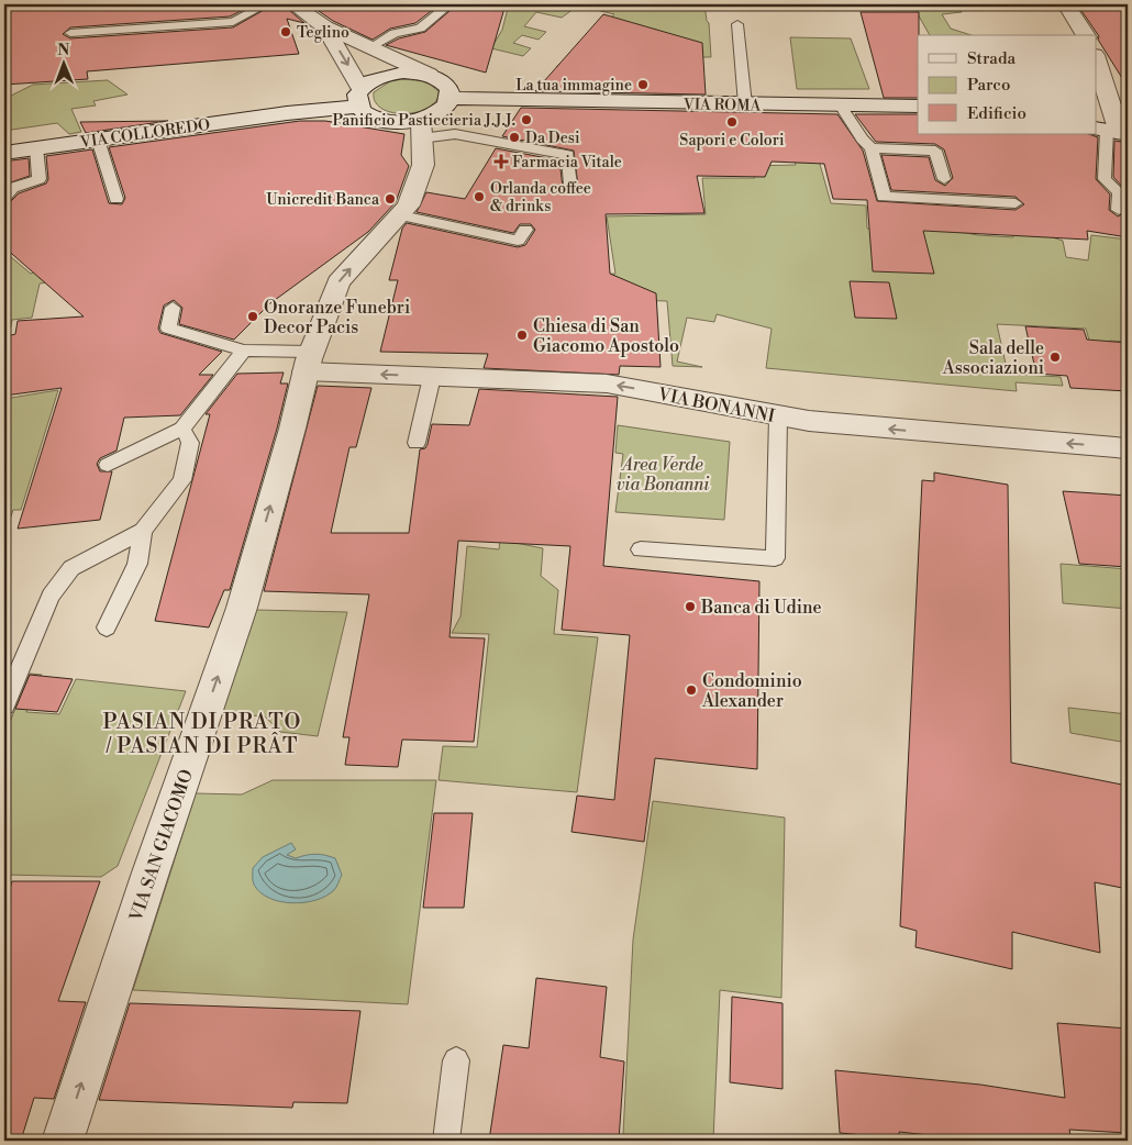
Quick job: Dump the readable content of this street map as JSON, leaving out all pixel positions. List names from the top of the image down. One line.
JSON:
{"streets":{"street":["VIA ROMA","VIA COLLOREDO","VIA BONANNI","VIA SAN GIACOMO"]},"crossings":[["VIA BONANNI","VIA SAN GIACOMO"]],"one_way":["VIA BONANNI","VIA SAN GIACOMO"],"districts":["PASIAN DI PRATO / PASIAN DI PRÂT"],"parks":["Area Verde via Bonanni"],"places":{"other":["Teglino","La tua immagine","Panificio Pasticcieria J.J.J.","Sapori e Colori","Da Desi","Orlanda coffee & drinks","Unicredit Banca","Onoranze Funebri Decor Pacis","Chiesa di San Giacomo Apostolo","Sala delle Associazioni","Banca di Udine","Condominio Alexander"],"health":["Farmacia Vitale"]},"legend":["Strada","Parco","Edificio"],"north":"top"}
